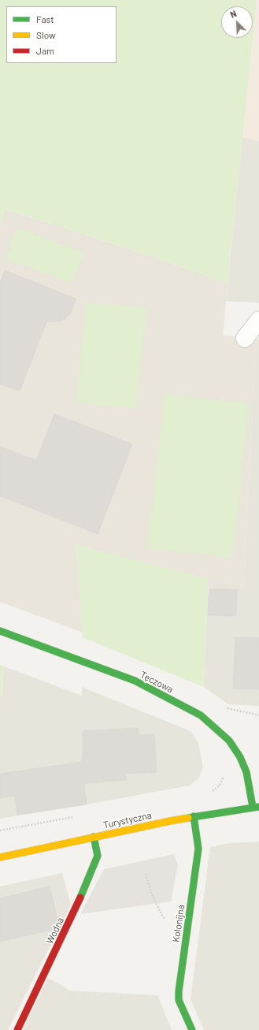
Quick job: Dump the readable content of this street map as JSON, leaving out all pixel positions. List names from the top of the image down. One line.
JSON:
{"streets":{"street":["Tęczowa","Turystyczna","Kolonijna","Wodna"]},"crossings":[["Tęczowa","Turystyczna"],["Turystyczna","Kolonijna"],["Turystyczna","Wodna"]],"legend":["Fast","Slow","Jam"],"north":"top left"}
